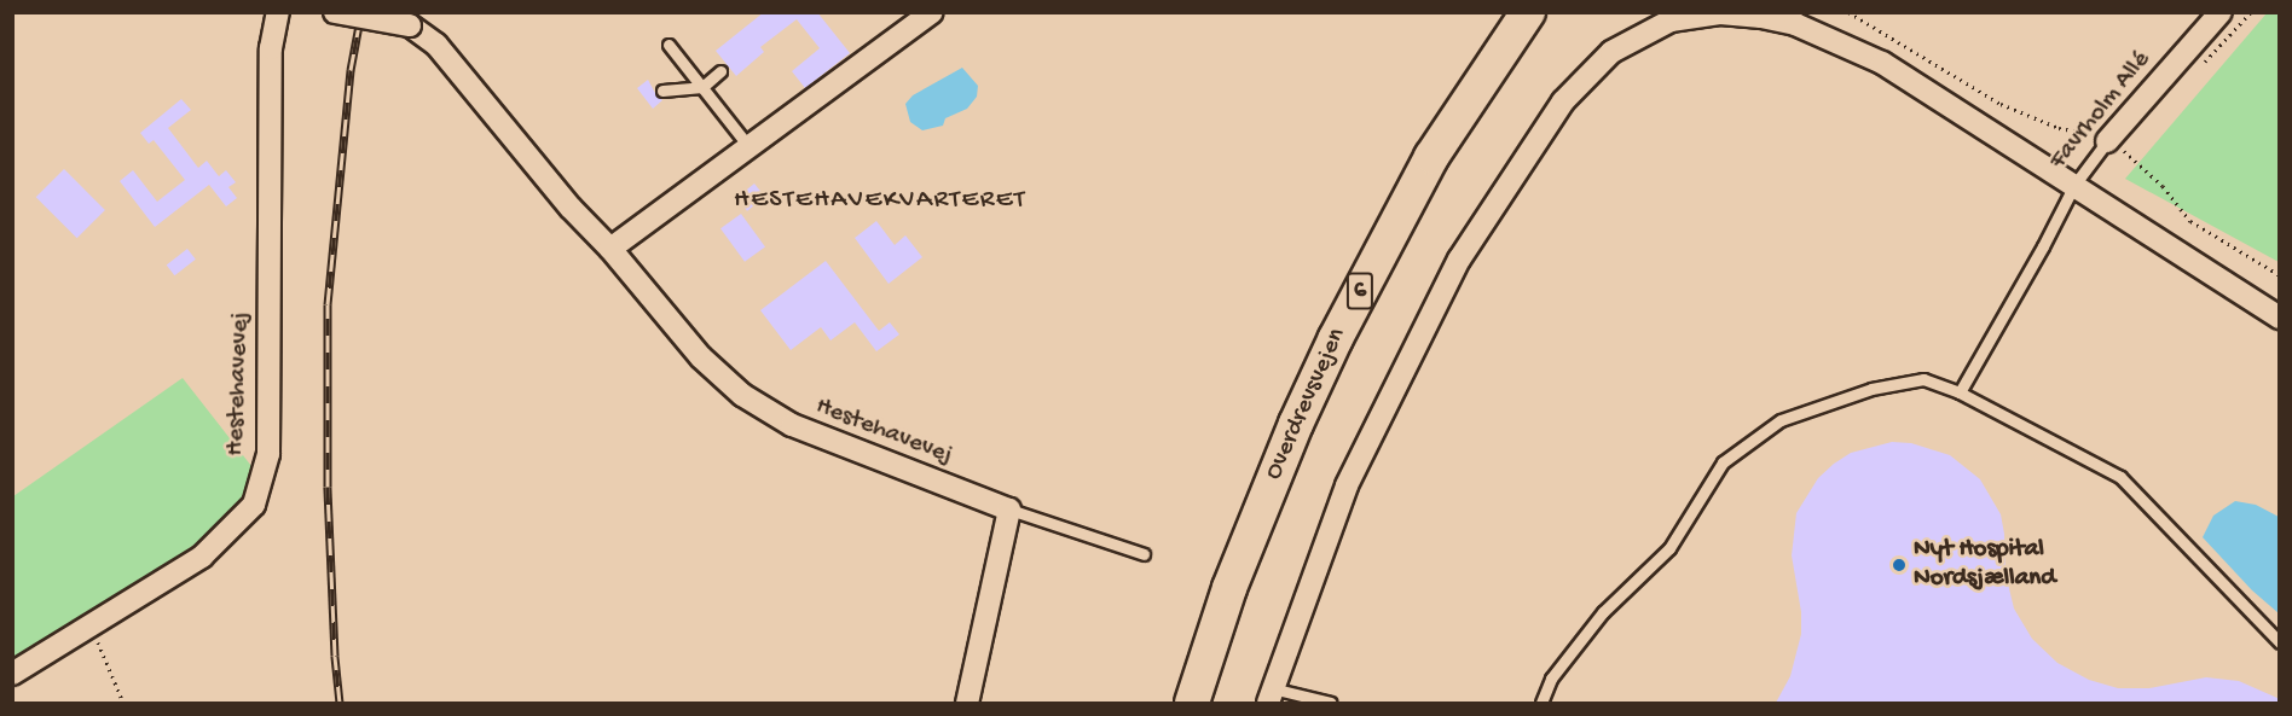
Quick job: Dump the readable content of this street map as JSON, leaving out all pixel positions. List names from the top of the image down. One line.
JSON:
{"streets":{"main road":["6","Overdrevsvejen"],"street":["Favrholm Allé","Hestehavevej"]},"districts":["HESTEHAVEKVARTERET"],"places":["Nyt Hospital Nordsjælland"]}
